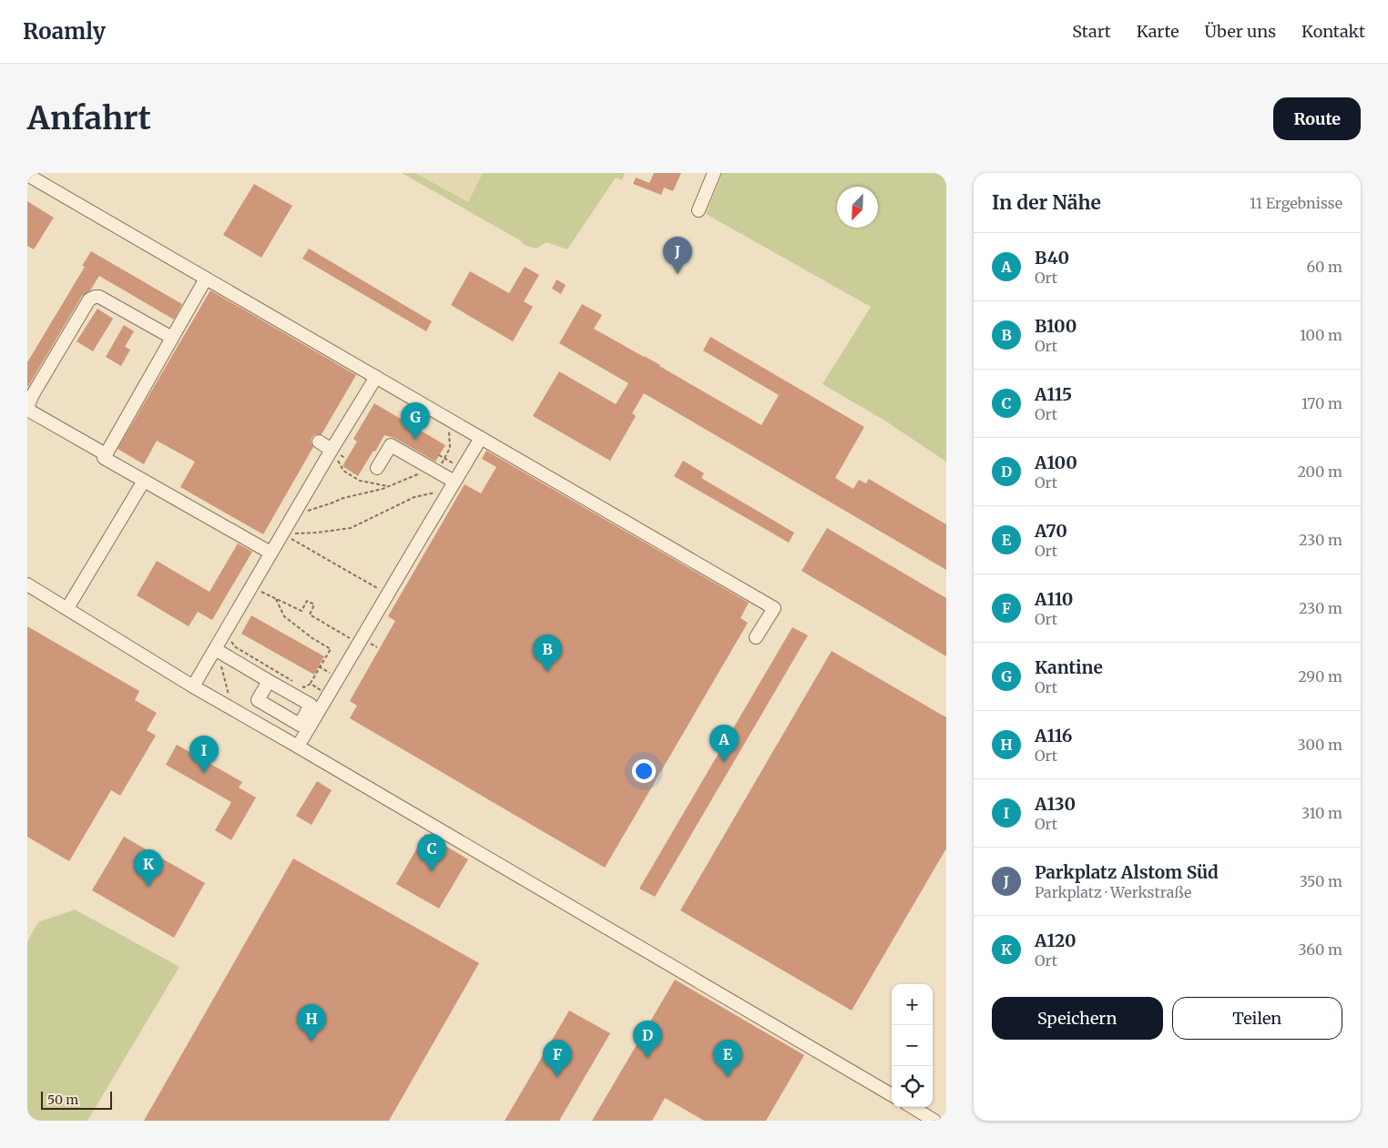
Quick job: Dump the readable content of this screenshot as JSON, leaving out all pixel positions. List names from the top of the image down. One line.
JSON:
{"scale_bar":"50 m","north":"bottom left","page":{"header":"Roamly","nav":["Start","Karte","Über uns","Kontakt"],"buttons":["Route",["Speichern","Teilen"]],"title":"Anfahrt","heading":["In der Nähe","11 Ergebnisse"],"list":[{"mark":"A","name":"B40","note":"Ort","value":"60 m"},{"mark":"B","name":"B100","note":"Ort","value":"100 m"},{"mark":"C","name":"A115","note":"Ort","value":"170 m"},{"mark":"D","name":"A100","note":"Ort","value":"200 m"},{"mark":"E","name":"A70","note":"Ort","value":"230 m"},{"mark":"F","name":"A110","note":"Ort","value":"230 m"},{"mark":"G","name":"Kantine","note":"Ort","value":"290 m"},{"mark":"H","name":"A116","note":"Ort","value":"300 m"},{"mark":"I","name":"A130","note":"Ort","value":"310 m"},{"mark":"J","name":"Parkplatz Alstom Süd","note":"Parkplatz · Werkstraße","value":"350 m"},{"mark":"K","name":"A120","note":"Ort","value":"360 m"}],"pins":["J","G","B","A","I","C","K","H","D","E","F"],"map_buttons":["+","−"],"scale":"50 m"}}
